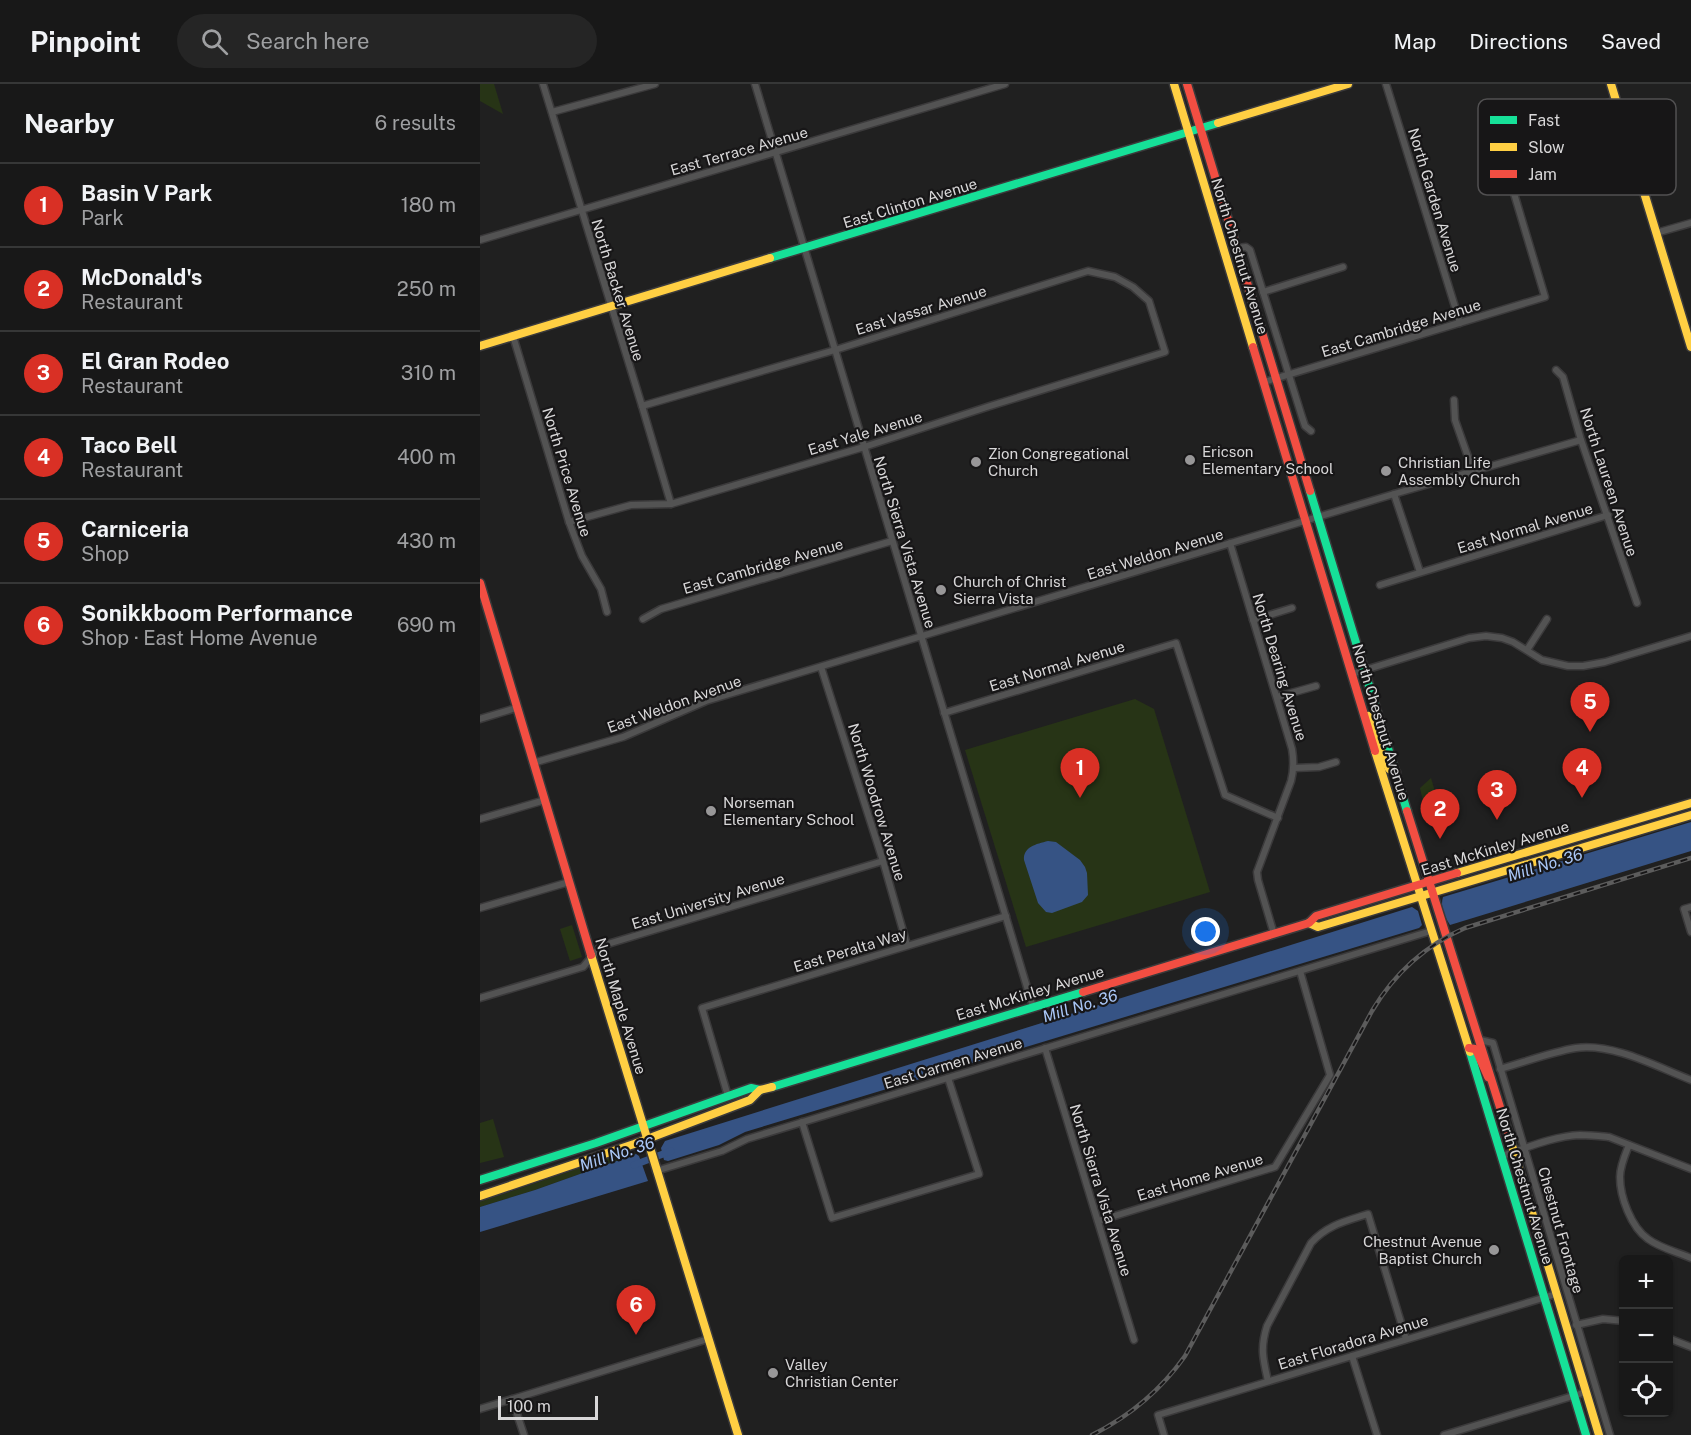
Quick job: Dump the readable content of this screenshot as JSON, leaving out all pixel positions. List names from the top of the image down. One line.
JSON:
{"streets":{"main road":["East Clinton Avenue","North Chestnut Avenue","East McKinley Avenue","North Maple Avenue"],"street":["East Terrace Avenue","North Garden Avenue","North Backer Avenue","East Vassar Avenue","East Cambridge Avenue","East Yale Avenue","North Price Avenue","North Laureen Avenue","East Normal Avenue","North Sierra Vista Avenue","East Weldon Avenue","North Dearing Avenue","North Woodrow Avenue","East University Avenue","East Peralta Way","East Carmen Avenue","East Home Avenue","Chestnut Frontage","East Floradora Avenue"]},"crossings":[["East Terrace Avenue","North Backer Avenue"],["East Terrace Avenue","North Sierra Vista Avenue"],["North Garden Avenue","East Cambridge Avenue"],["East Clinton Avenue","North Chestnut Avenue"],["East Clinton Avenue","North Backer Avenue"],["East Clinton Avenue","North Price Avenue"],["East Clinton Avenue","North Sierra Vista Avenue"],["North Chestnut Avenue","East Cambridge Avenue"],["North Chestnut Avenue","East Weldon Avenue"],["North Chestnut Avenue","East McKinley Avenue"],["North Chestnut Avenue","East Carmen Avenue"],["North Chestnut Avenue","Chestnut Frontage"],["North Chestnut Avenue","East Floradora Avenue"],["North Backer Avenue","East Vassar Avenue"],["North Backer Avenue","East Yale Avenue"],["East Vassar Avenue","East Yale Avenue"],["East Vassar Avenue","North Sierra Vista Avenue"],["East Cambridge Avenue","North Sierra Vista Avenue"],["East Yale Avenue","North Price Avenue"],["East Yale Avenue","North Sierra Vista Avenue"],["North Laureen Avenue","East Normal Avenue"],["North Laureen Avenue","East Weldon Avenue"],["East Normal Avenue","North Sierra Vista Avenue"],["East Normal Avenue","North Dearing Avenue"],["North Sierra Vista Avenue","East Weldon Avenue"],["North Sierra Vista Avenue","East McKinley Avenue"],["North Sierra Vista Avenue","East Peralta Way"],["North Sierra Vista Avenue","East Carmen Avenue"],["North Sierra Vista Avenue","East Home Avenue"],["East Weldon Avenue","North Dearing Avenue"],["East Weldon Avenue","North Woodrow Avenue"],["East Weldon Avenue","North Maple Avenue"],["North Dearing Avenue","East McKinley Avenue"],["North Woodrow Avenue","East University Avenue"],["North Woodrow Avenue","East Peralta Way"],["East McKinley Avenue","East Peralta Way"],["East McKinley Avenue","North Maple Avenue"],["East University Avenue","North Maple Avenue"],["North Maple Avenue","East Carmen Avenue"],["East Carmen Avenue","East Home Avenue"]],"water":["Mill No. 36"],"places":["Ericson Elementary School","Zion Congregational Church","Christian Life Assembly Church","Church of Christ Sierra Vista","Norseman Elementary School","Chestnut Avenue Baptist Church","Valley Christian Center"],"legend":["Fast","Slow","Jam"],"scale_bar":"100 m","page":{"header":"Pinpoint","search":"Search here","nav":["Map","Directions","Saved"],"heading":["Nearby","6 results"],"list":[{"mark":"1","name":"Basin V Park","note":"Park","value":"180 m"},{"mark":"2","name":"McDonald's","note":"Restaurant","value":"250 m"},{"mark":"3","name":"El Gran Rodeo","note":"Restaurant","value":"310 m"},{"mark":"4","name":"Taco Bell","note":"Restaurant","value":"400 m"},{"mark":"5","name":"Carniceria","note":"Shop","value":"430 m"},{"mark":"6","name":"Sonikkboom Performance","note":"Shop · East Home Avenue","value":"690 m"}],"pins":["5","1","4","3","2","6"],"map_buttons":["+","−"],"scale":"100 m"}}
